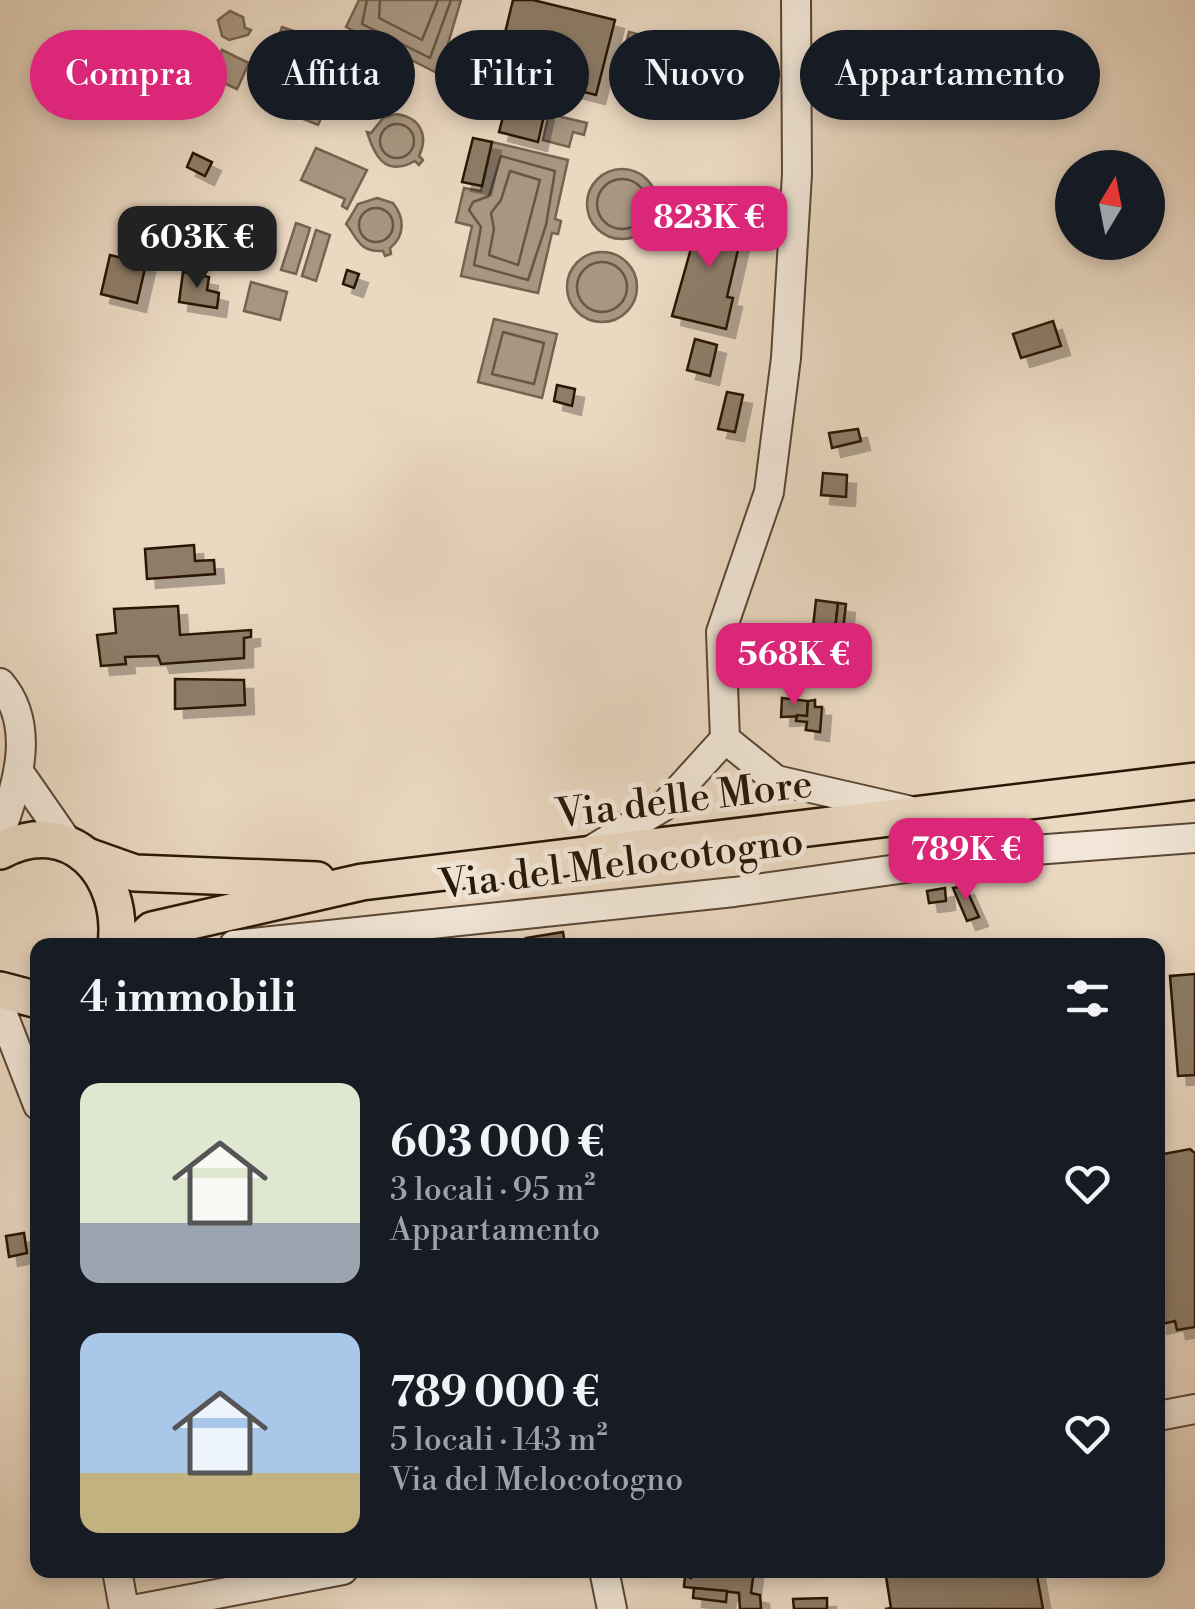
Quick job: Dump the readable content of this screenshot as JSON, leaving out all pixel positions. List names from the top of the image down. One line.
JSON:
{"streets":{"main road":["Via delle More"],"street":["Via del Melocotogno"]},"north":"top","page":{"chip":["Compra","Affitta","Filtri","Nuovo","Appartamento"],"price":["823K €","603K €","568K €","789K €"],"heading":"4 immobili","list":[{"name":"603 000 €","note":"3 locali · 95 m² · Appartamento"},{"name":"789 000 €","note":"5 locali · 143 m² · Via del Melocotogno"}]}}
